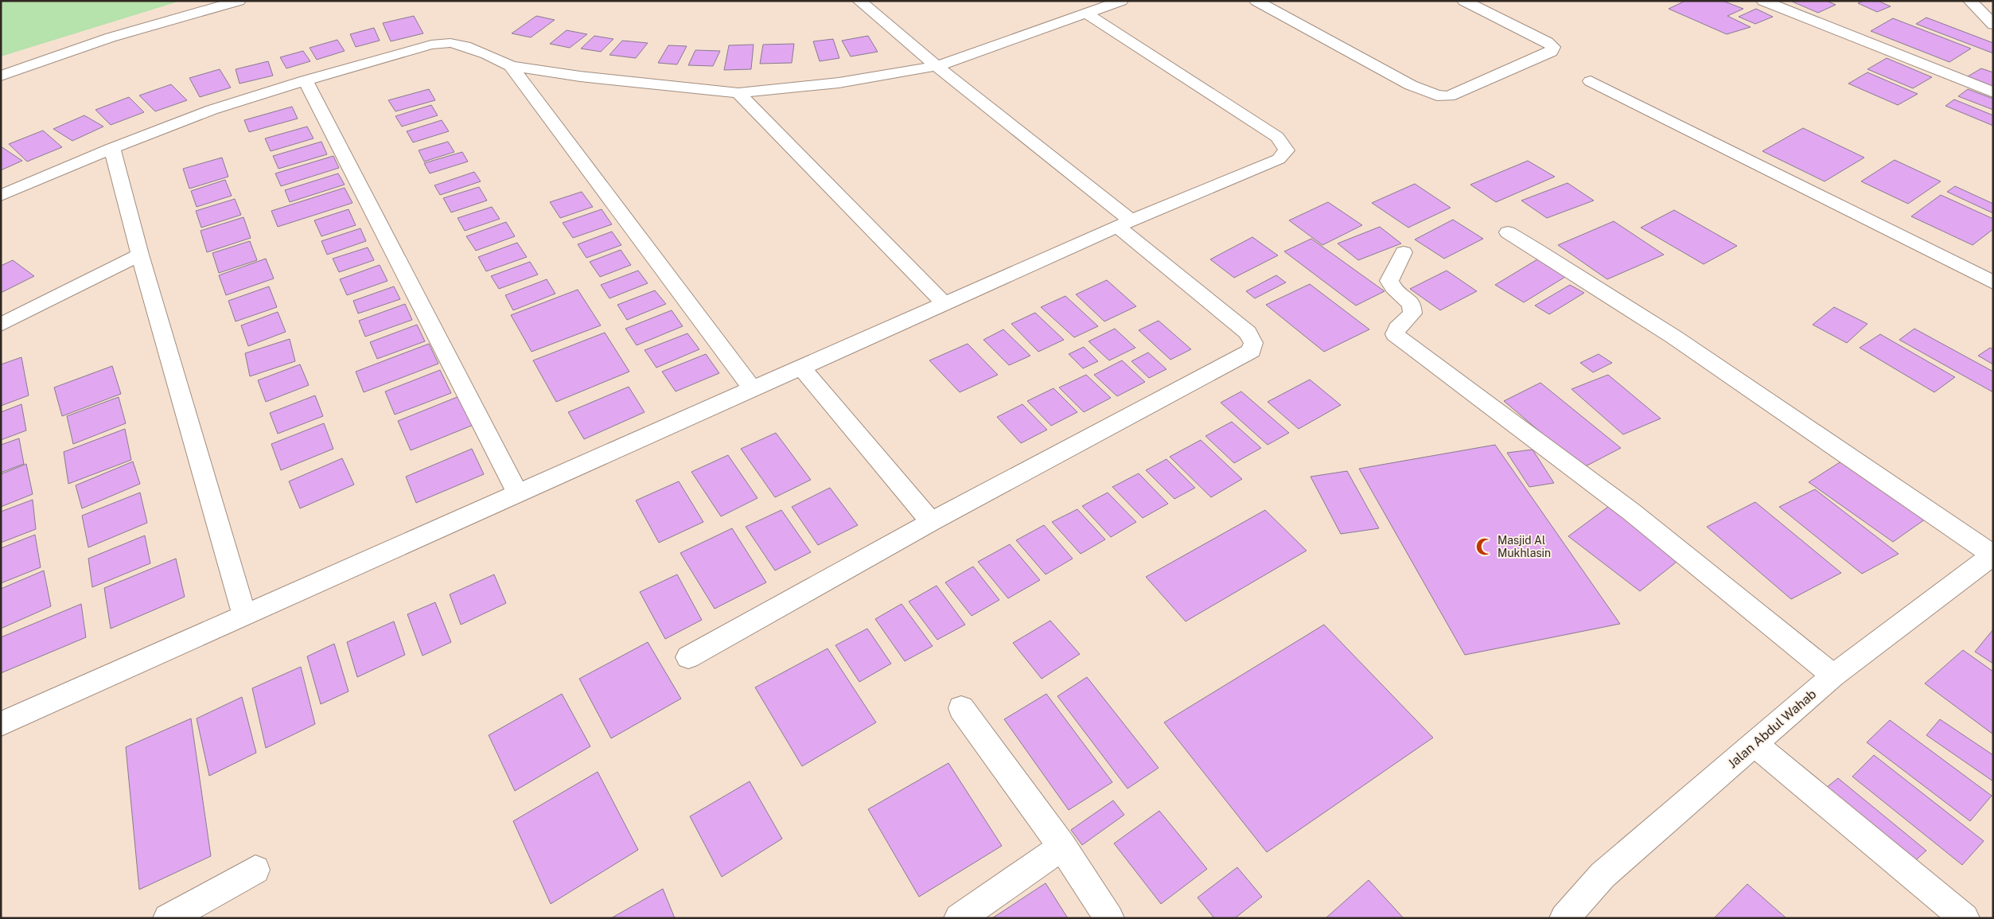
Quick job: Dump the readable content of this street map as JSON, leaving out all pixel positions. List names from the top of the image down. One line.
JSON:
{"streets":{"street":["Jalan Abdul Wahab"]},"places":{"mosque":["Masjid Al Mukhlasin"]}}
